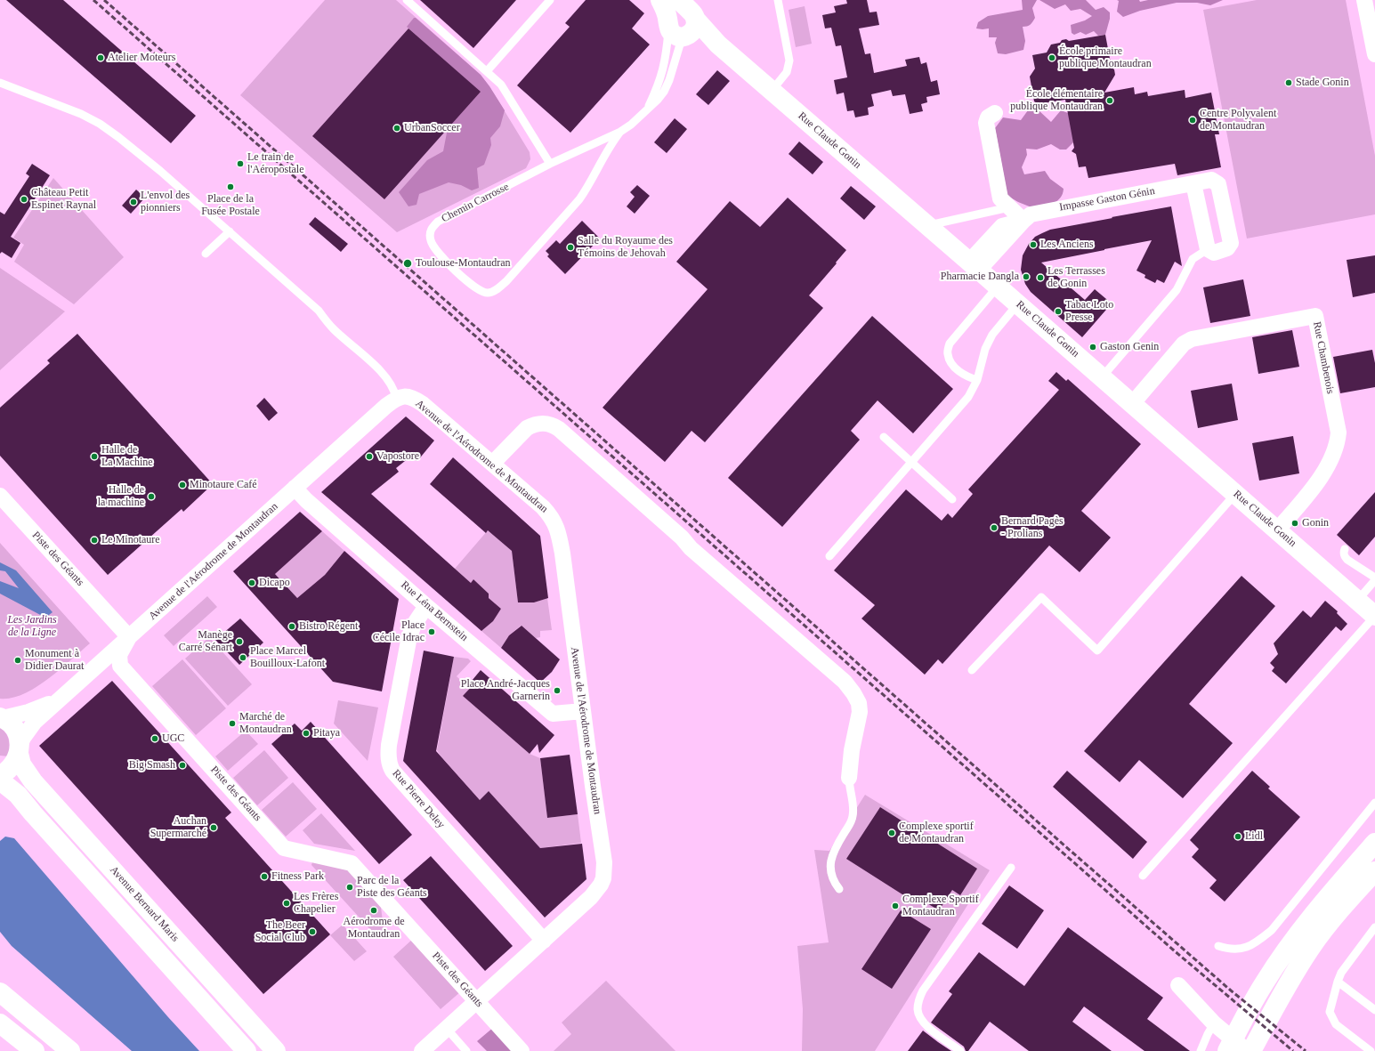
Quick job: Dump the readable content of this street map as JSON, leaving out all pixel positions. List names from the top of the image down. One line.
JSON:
{"streets":{"main road":["Rue Claude Gonin","Chemin Carrosse","Avenue Bernard Maris"],"street":["Impasse Gaston Génin","Rue Chambenois","Avenue de l'Aérodrome de Montaudran","Piste des Géants","Rue Léna Bernstein","Rue Pierre Deley"]},"crossings":[["Rue Claude Gonin","Impasse Gaston Génin"],["Rue Claude Gonin","Chemin Carrosse"],["Rue Claude Gonin","Rue Chambenois"],["Avenue de l'Aérodrome de Montaudran","Piste des Géants"],["Avenue de l'Aérodrome de Montaudran","Rue Léna Bernstein"],["Avenue de l'Aérodrome de Montaudran","Rue Pierre Deley"],["Avenue de l'Aérodrome de Montaudran","Avenue Bernard Maris"],["Rue Léna Bernstein","Rue Pierre Deley"]],"parks":["Les Jardins de la Ligne"],"places":["Atelier Moteurs","École primaire publique Montaudran","Stade Gonin","École élémentaire publique Montaudran","Centre Polyvalent de Montaudran","UrbanSoccer","Le train de l'Aéropostale","Place de la Fusée Postale","Château Petit Espinet Raynal","L'envol des pionniers","Les Anciens","Salle du Royaume des Témoins de Jehovah","Toulouse-Montaudran","Pharmacie Dangla","Les Terrasses de Gonin","Tabac Loto Presse","Gaston Genin","Halle de La Machine","Vapostore","Minotaure Café","Halle de la machine","Gonin","Bernard Pagès - Prolians","Le Minotaure","Dicapo","Bistro Régent","Place Cécile Idrac","Manège Carré Sénart","Place Marcel Bouilloux-Lafont","Monument à Didier Daurat","Place André-Jacques Garnerin","Marché de Montaudran","Pitaya","UGC","Big Smash","Auchan Supermarché","Complexe sportif de Montaudran","Lidl","Fitness Park","Parc de la Piste des Géants","Les Frères Chapelier","Complexe Sportif Montaudran","Aérodrome de Montaudran","The Beer Social Club"]}
